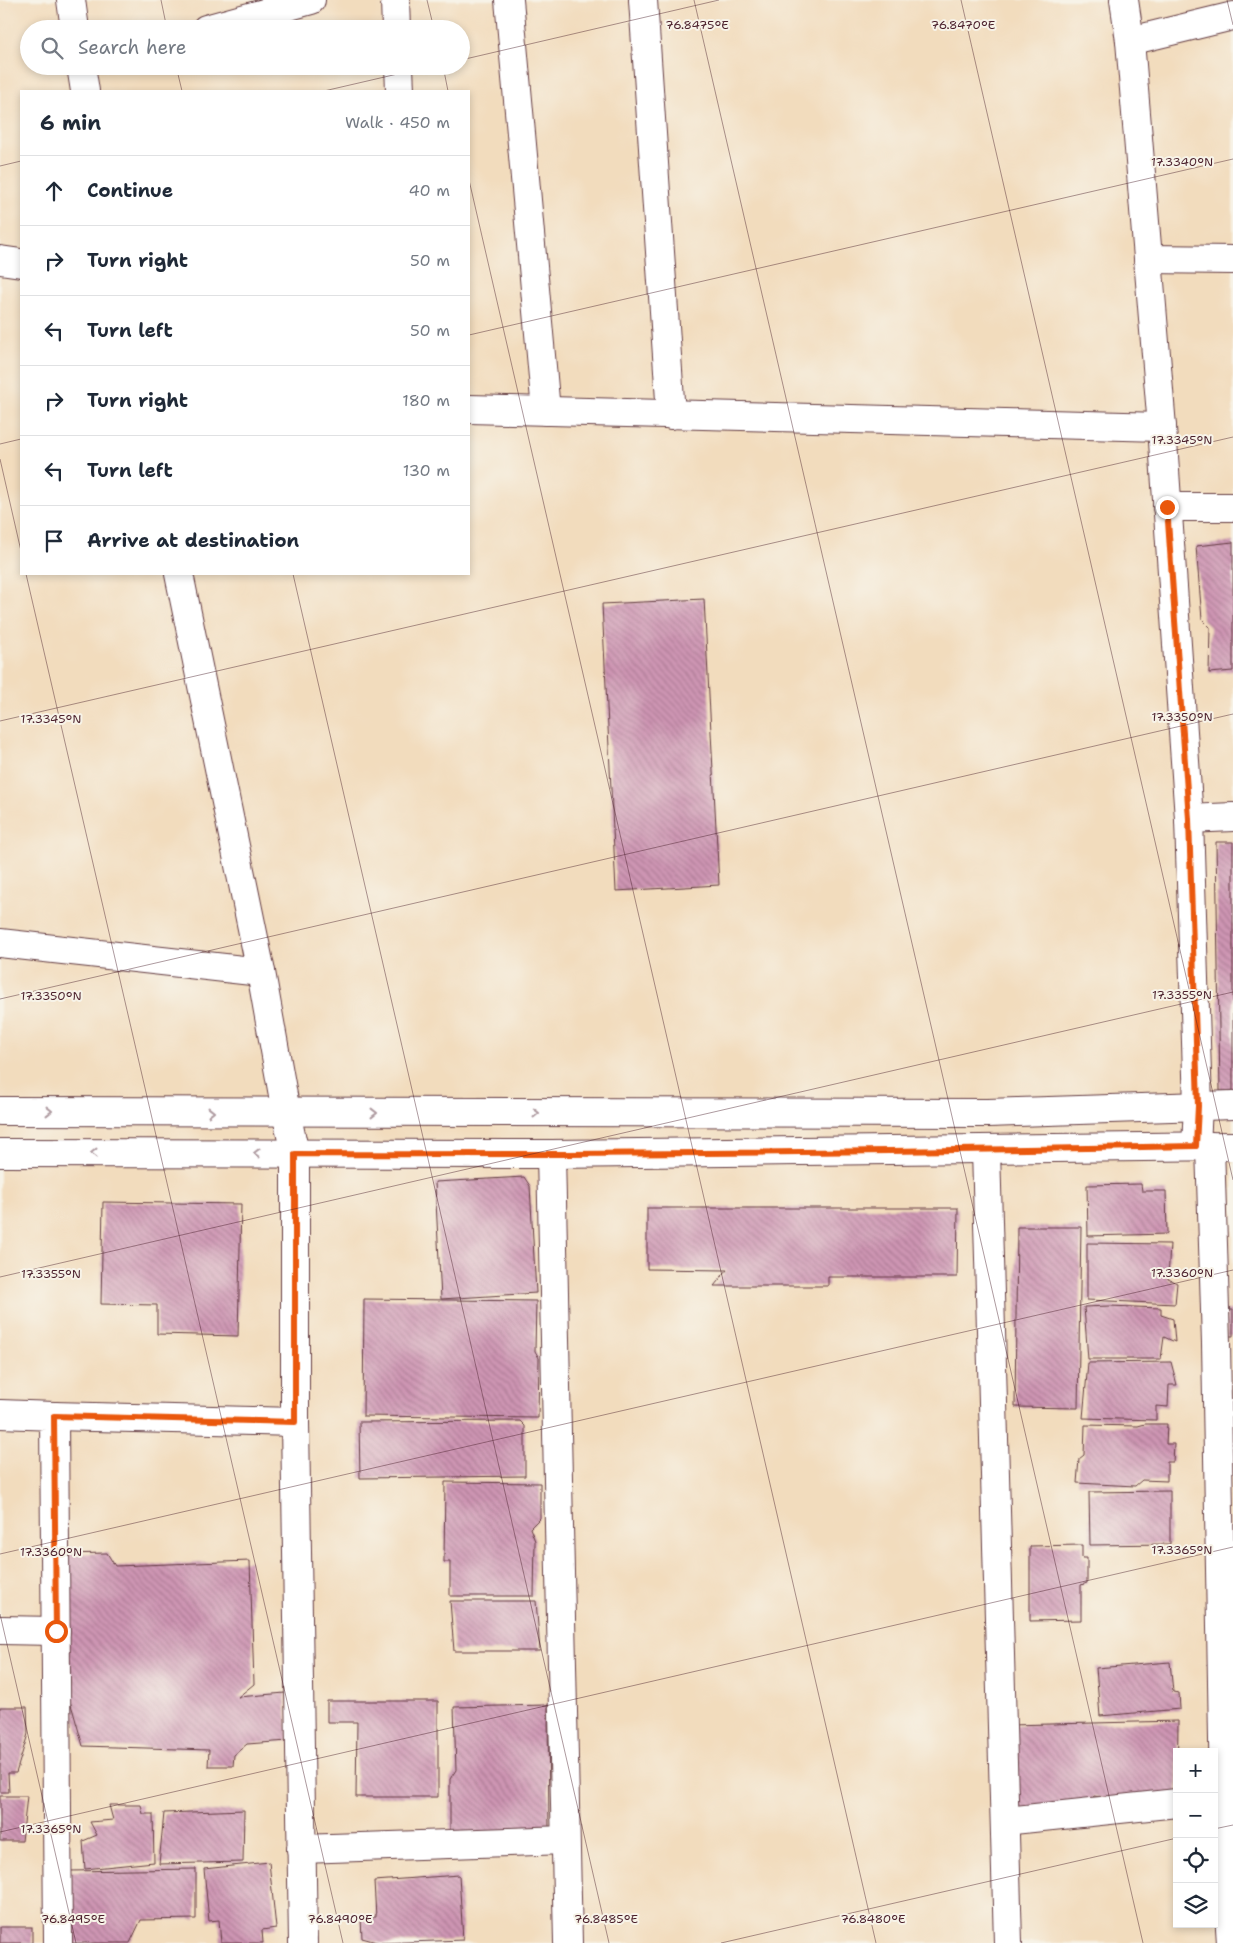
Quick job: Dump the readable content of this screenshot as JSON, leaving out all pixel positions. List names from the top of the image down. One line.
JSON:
{"page":{"search":"Search here","heading":["6 min","Walk · 450 m"],"list":[["Continue","40 m"],["Turn right","50 m"],["Turn left","50 m"],["Turn right","180 m"],["Turn left","130 m"],"Arrive at destination"],"map_buttons":["+","−"]},"coordinates":["76.8475°E","76.8470°E","17.3340°N","17.3345°N","17.3350°N","17.3355°N","17.3360°N","17.3365°N","76.8495°E","76.8490°E","76.8485°E","76.8480°E"]}
